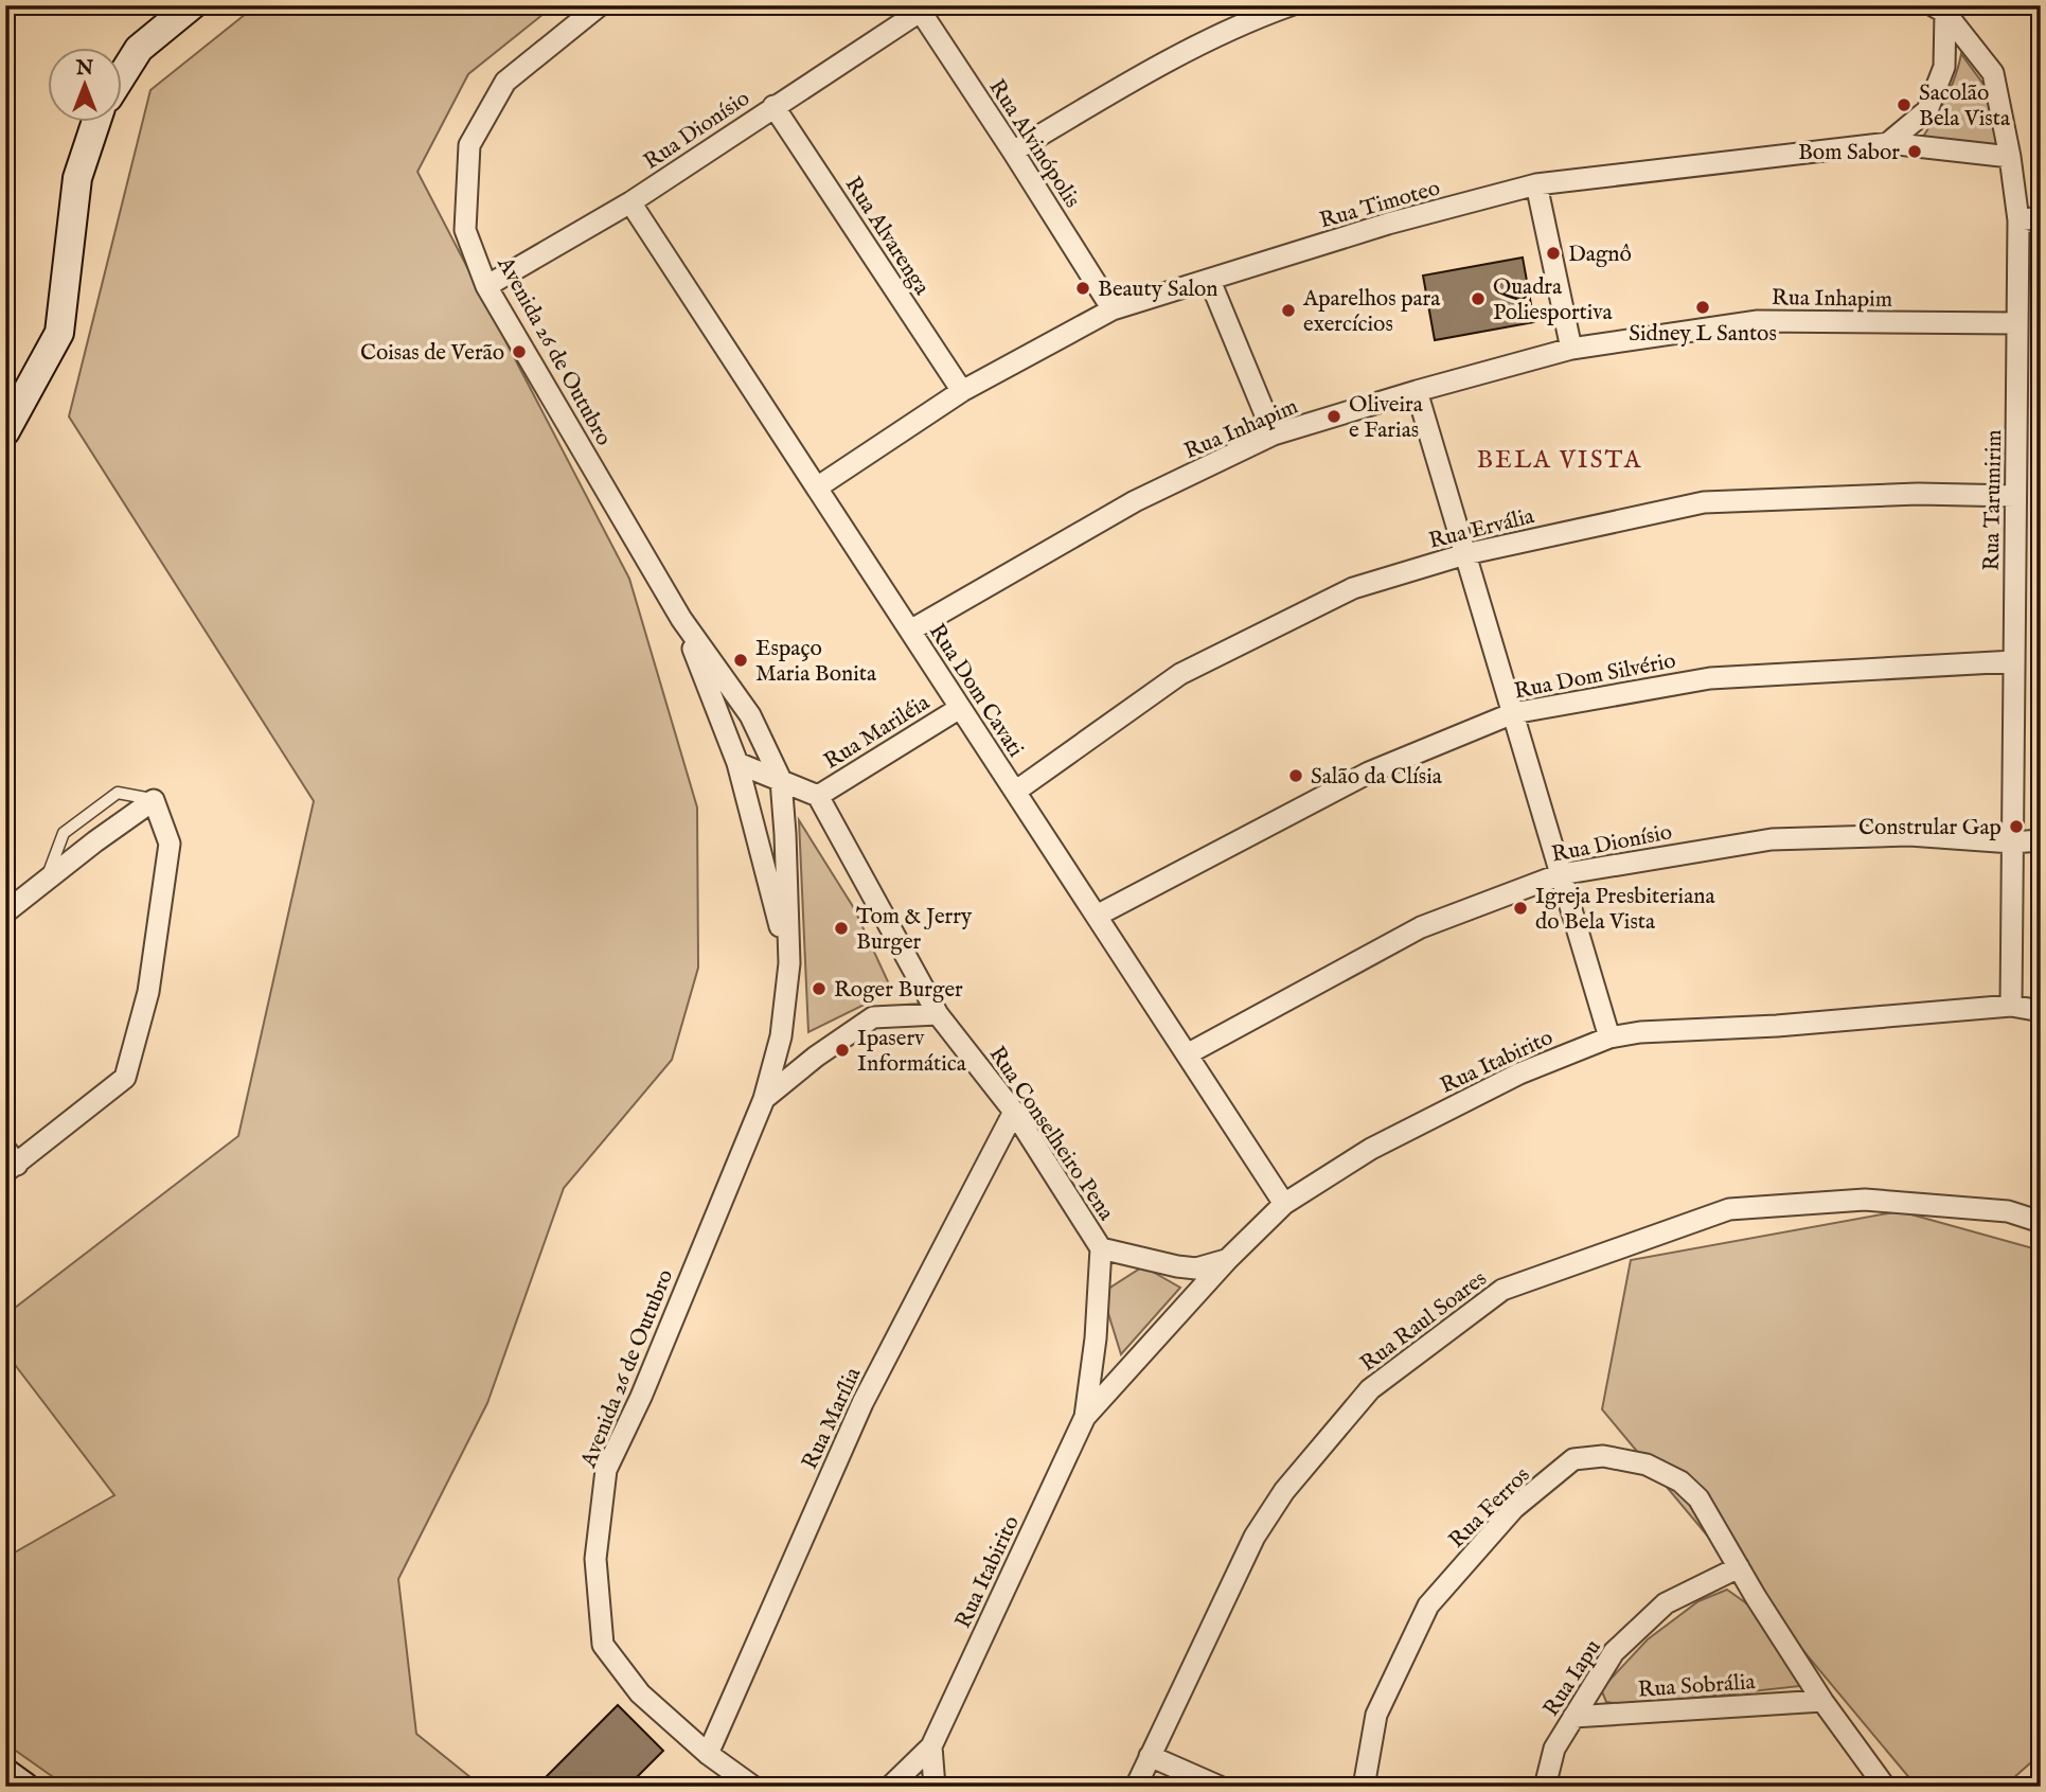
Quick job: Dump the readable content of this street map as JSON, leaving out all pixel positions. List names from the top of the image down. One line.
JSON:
{"streets":{"street":["Rua Dionísio","Rua Alvinópolis","Rua Timoteo","Rua Alvarenga","Rua Inhapim","Avenida 26 de Outubro","Rua Tarumirim","Rua Ervália","Rua Dom Silvério","Rua Dom Cavati","Rua Mariléia","Rua Itabirito","Rua Conselheiro Pena","Rua Raul Soares","Rua Marília","Rua Ferros","Rua Iapu","Rua Sobrália"]},"crossings":[["Rua Dionísio","Rua Alvinópolis"],["Rua Dionísio","Rua Alvarenga"],["Rua Dionísio","Avenida 26 de Outubro"],["Rua Dionísio","Rua Tarumirim"],["Rua Dionísio","Rua Dom Cavati"],["Rua Alvinópolis","Rua Timoteo"],["Rua Timoteo","Rua Alvarenga"],["Rua Timoteo","Rua Tarumirim"],["Rua Timoteo","Rua Dom Cavati"],["Rua Inhapim","Rua Tarumirim"],["Rua Inhapim","Rua Dom Cavati"],["Avenida 26 de Outubro","Rua Marília"],["Rua Tarumirim","Rua Ervália"],["Rua Tarumirim","Rua Dom Silvério"],["Rua Tarumirim","Rua Itabirito"],["Rua Ervália","Rua Dom Cavati"],["Rua Dom Silvério","Rua Dom Cavati"],["Rua Dom Cavati","Rua Mariléia"],["Rua Dom Cavati","Rua Itabirito"],["Rua Mariléia","Rua Conselheiro Pena"],["Rua Itabirito","Rua Conselheiro Pena"],["Rua Conselheiro Pena","Rua Marília"],["Rua Ferros","Rua Iapu"],["Rua Ferros","Rua Sobrália"],["Rua Iapu","Rua Sobrália"]],"districts":["BELA VISTA"],"places":["Sacolão Bela Vista","Bom Sabor","Dagnô","Beauty Salon","Quadra Poliesportiva","Sidney L Santos","Aparelhos para exercícios","Coisas de Verão","Oliveira e Farias","Espaço Maria Bonita","Salão da Clísia","Constrular Gap","Igreja Presbiteriana do Bela Vista","Tom & Jerry Burger","Roger Burger","Ipaserv Informática"],"north":"top"}
